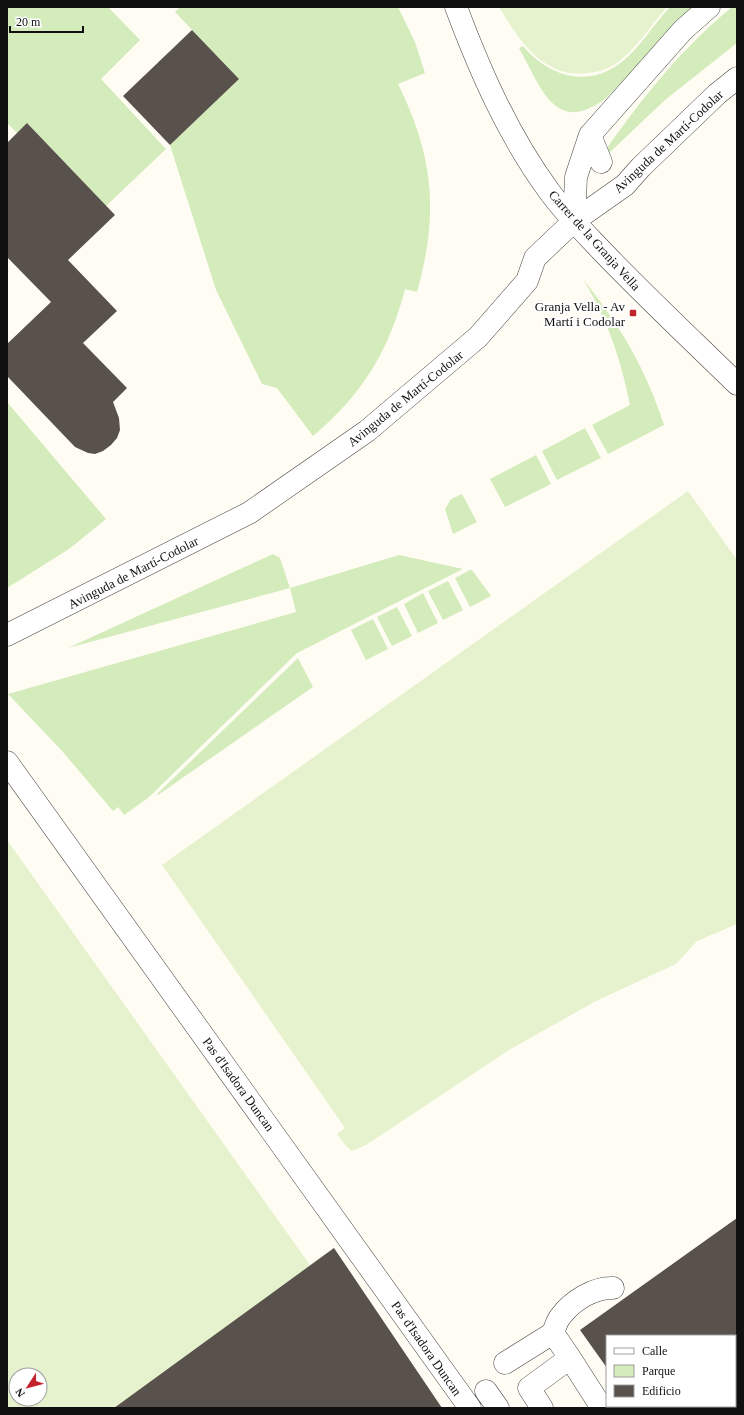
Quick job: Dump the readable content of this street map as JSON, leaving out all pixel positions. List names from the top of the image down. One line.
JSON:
{"streets":{"street":["Avinguda de Martí-Codolar","Carrer de la Granja Vella","Pas d'Isadora Duncan"]},"crossings":[["Avinguda de Martí-Codolar","Carrer de la Granja Vella"]],"places":{"transit":["Granja Vella - Av Martí i Codolar"]},"legend":["Calle","Parque","Edificio"],"scale_bar":"20 m","north":"bottom left"}
